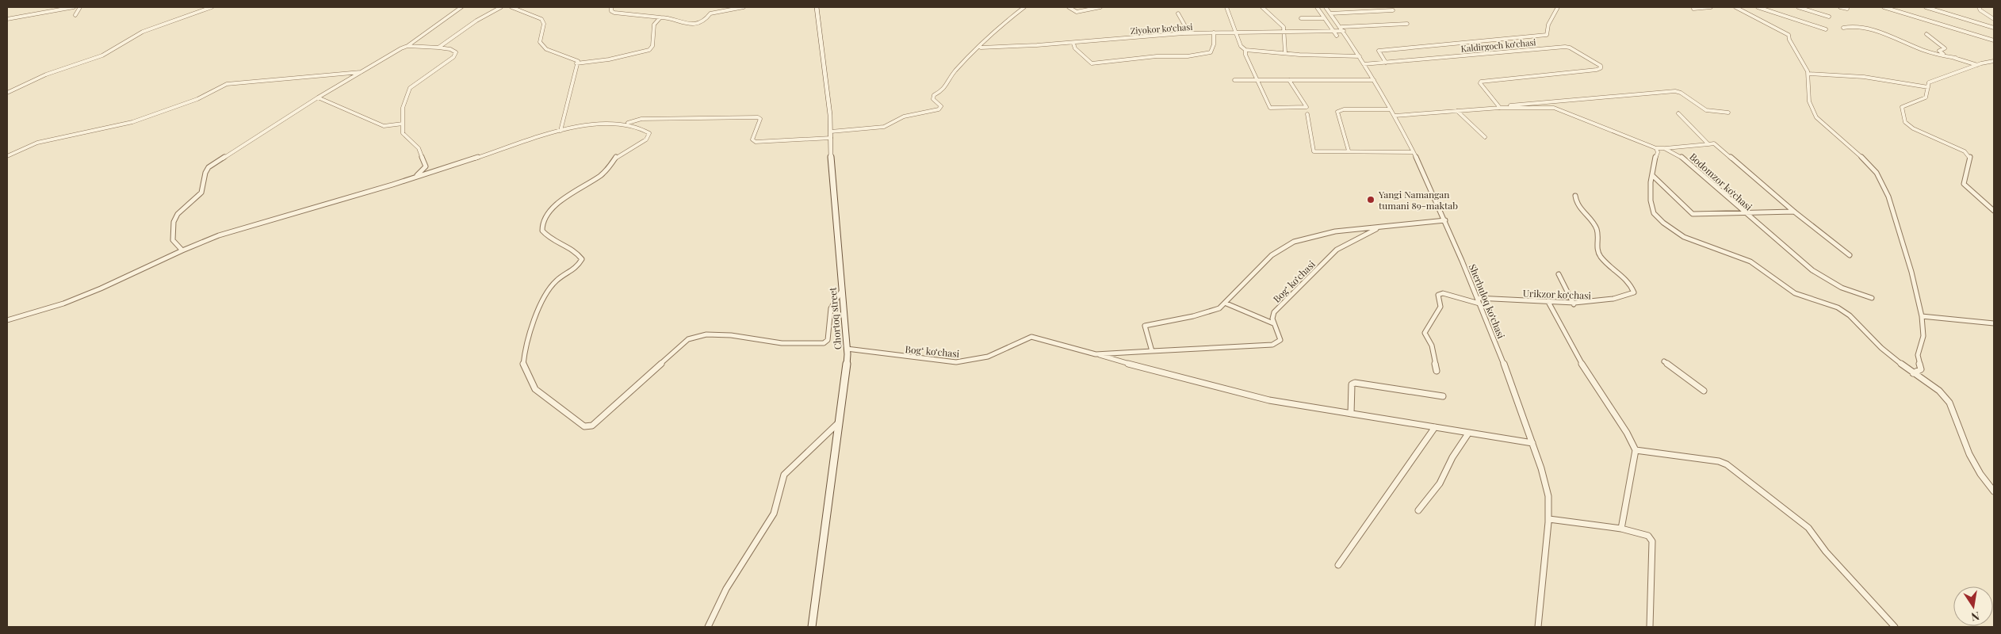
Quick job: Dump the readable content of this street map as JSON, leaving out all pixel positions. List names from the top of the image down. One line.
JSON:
{"streets":{"main road":["Chortoq street"],"street":["Ziyokor koʻchasi","Kaldirgoch koʻchasi","Bodomzor koʻchasi","Bogʻ koʻchasi","Urikzor koʻchasi","Sherbuloq koʻchasi"]},"crossings":[["Ziyokor koʻchasi","Sherbuloq koʻchasi"],["Kaldirgoch koʻchasi","Bodomzor koʻchasi"],["Kaldirgoch koʻchasi","Sherbuloq koʻchasi"],["Bogʻ koʻchasi","Sherbuloq koʻchasi"],["Bogʻ koʻchasi","Chortoq street"],["Urikzor koʻchasi","Sherbuloq koʻchasi"]],"places":["Yangi Namangan tumani 89-maktab"],"north":"bottom"}
